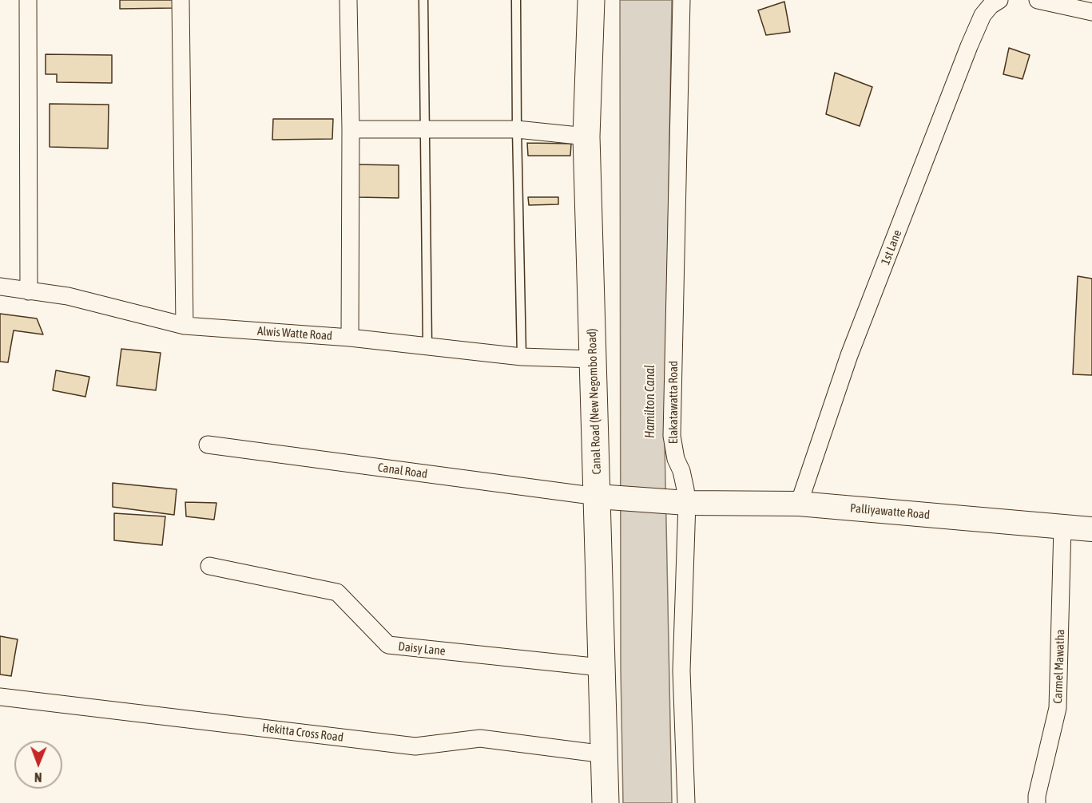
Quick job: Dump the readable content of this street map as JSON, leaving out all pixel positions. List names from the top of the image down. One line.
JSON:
{"streets":{"main road":["Canal Road (New Negombo Road)"],"street":["1st Lane","Alwis Watte Road","Elakatawatta Road","Canal Road","Palliyawatte Road","Daisy Lane","Carmel Mawatha","Hekitta Cross Road"]},"crossings":[["1st Lane","Palliyawatte Road"],["Alwis Watte Road","Canal Road (New Negombo Road)"],["Canal Road (New Negombo Road)","Canal Road"],["Canal Road (New Negombo Road)","Palliyawatte Road"],["Canal Road (New Negombo Road)","Daisy Lane"],["Canal Road (New Negombo Road)","Hekitta Cross Road"],["Elakatawatta Road","Palliyawatte Road"],["Canal Road","Palliyawatte Road"],["Palliyawatte Road","Carmel Mawatha"]],"water":["Hamilton Canal"],"north":"bottom"}
